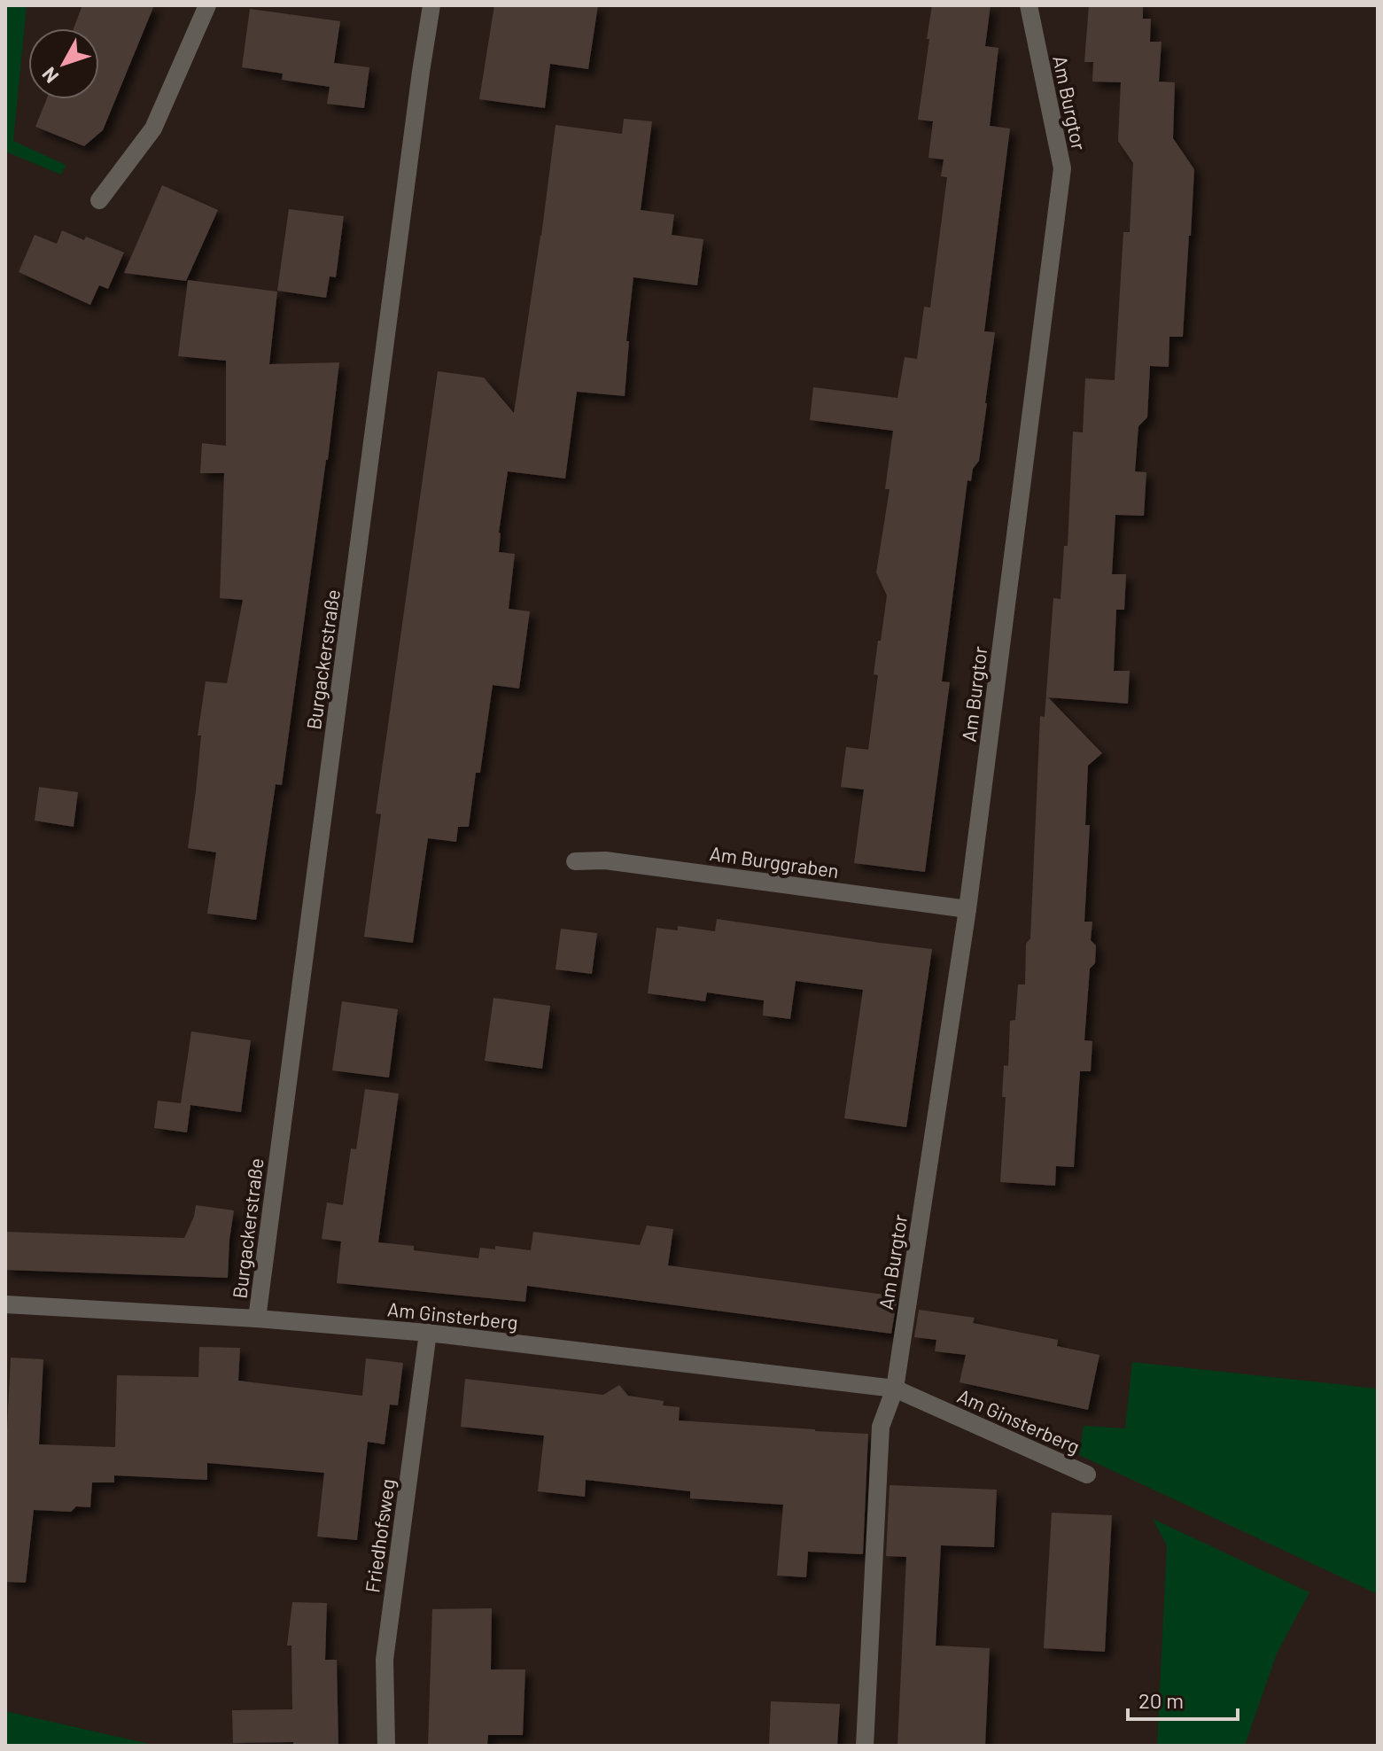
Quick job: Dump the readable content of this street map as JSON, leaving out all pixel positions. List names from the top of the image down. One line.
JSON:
{"streets":{"street":["Am Burgtor","Burgackerstraße","Am Burggraben","Am Ginsterberg","Friedhofsweg"]},"crossings":[["Am Burgtor","Am Burggraben"],["Am Burgtor","Am Ginsterberg"],["Burgackerstraße","Am Ginsterberg"],["Am Ginsterberg","Friedhofsweg"]],"scale_bar":"20 m","north":"bottom left"}
